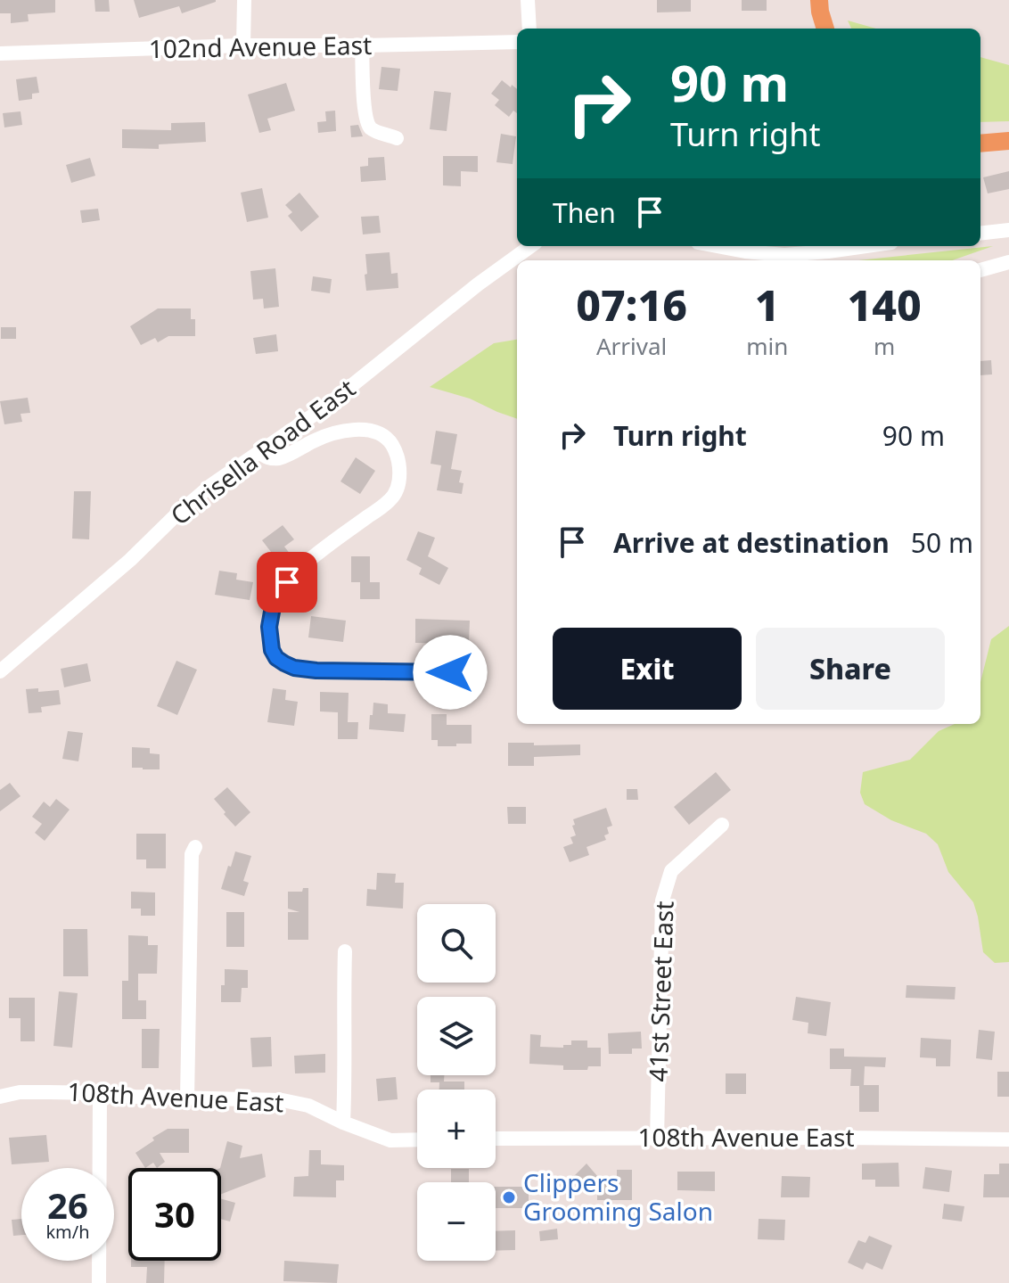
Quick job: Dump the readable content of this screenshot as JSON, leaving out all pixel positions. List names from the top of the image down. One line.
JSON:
{"streets":{"street":["102nd Avenue East","Chrisella Road East","41st Street East","108th Avenue East"]},"crossings":[["41st Street East","108th Avenue East"]],"places":["Clippers Grooming Salon"],"page":{"turn":["90 m","Turn right"],"then":"Then","eta":["07:16","Arrival","1","min","140","m"],"list":[{"name":"Turn right","value":"90 m"},{"name":"Arrive at destination","value":"50 m"}],"buttons":["Exit","Share"],"map_buttons":["+","−"],"speed":"26 km/h","limit":"30"}}
